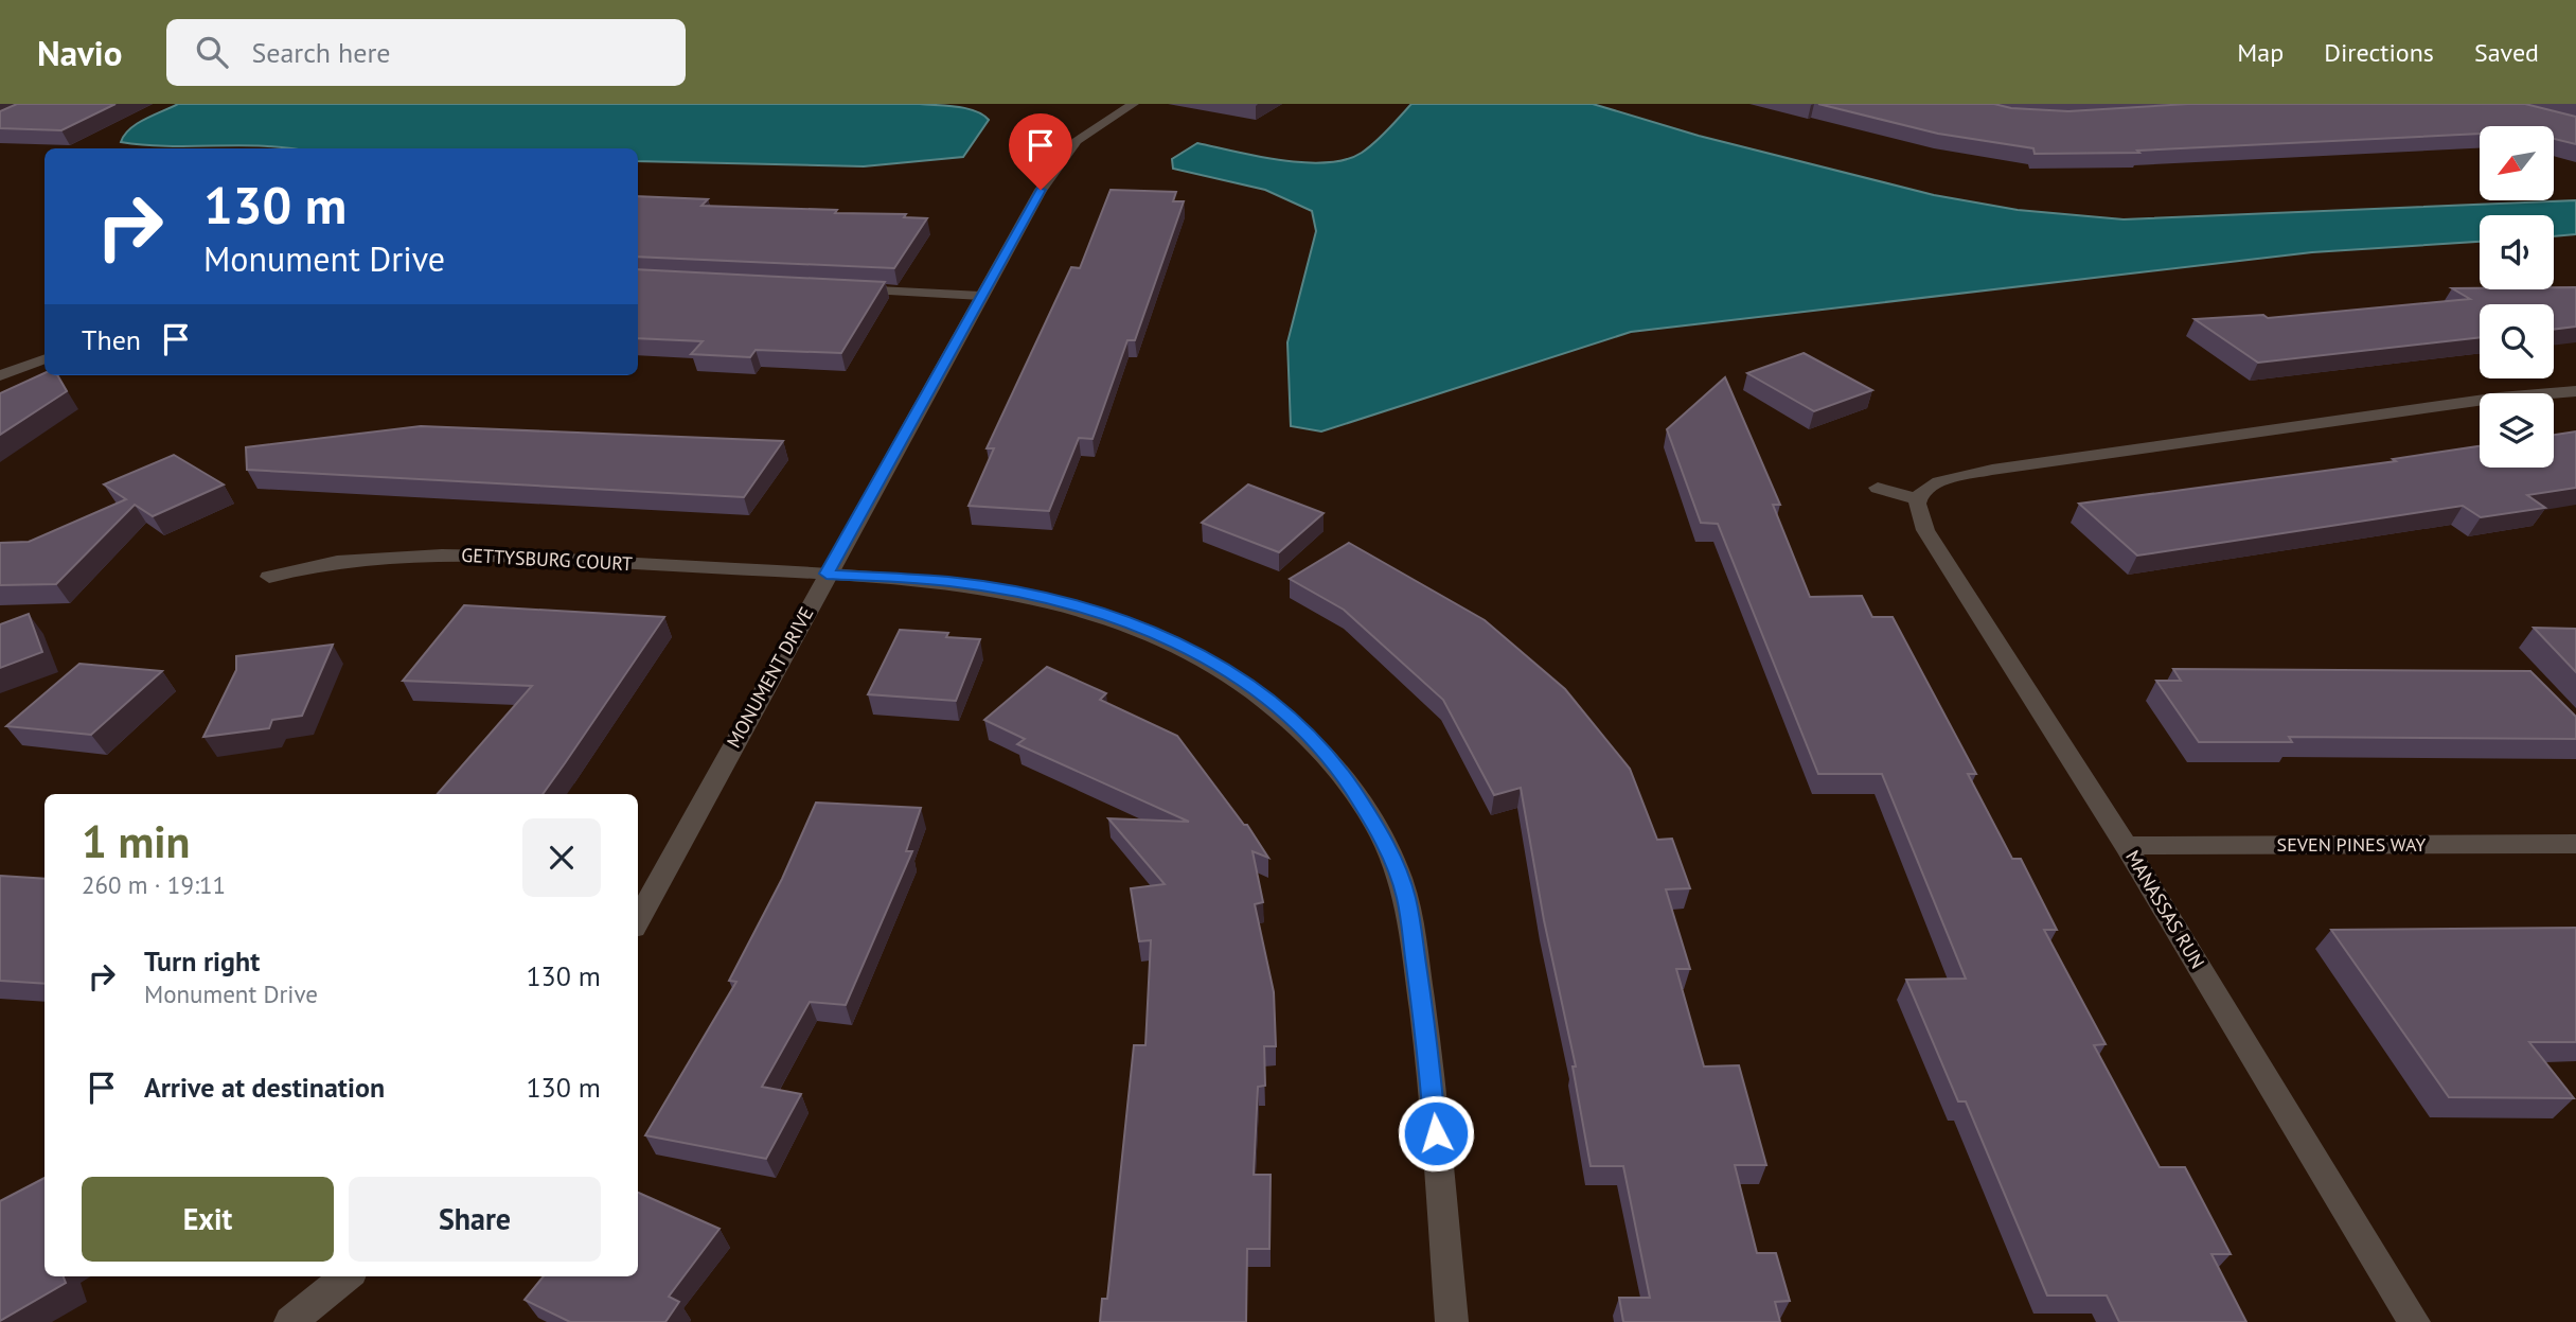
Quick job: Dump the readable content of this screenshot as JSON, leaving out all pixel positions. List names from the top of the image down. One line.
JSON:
{"streets":{"street":["GETTYSBURG COURT","MONUMENT DRIVE","SEVEN PINES WAY","MANASSAS RUN"]},"crossings":[["GETTYSBURG COURT","MONUMENT DRIVE"],["SEVEN PINES WAY","MANASSAS RUN"]],"north":"bottom left","page":{"header":"Navio","search":"Search here","nav":["Map","Directions","Saved"],"turn":["130 m","Monument Drive"],"then":"Then","heading":["1 min","260 m · 19:11"],"list":[{"name":"Turn right","note":"Monument Drive","value":"130 m"},{"name":"Arrive at destination","value":"130 m"}],"buttons":["Exit","Share"]}}
